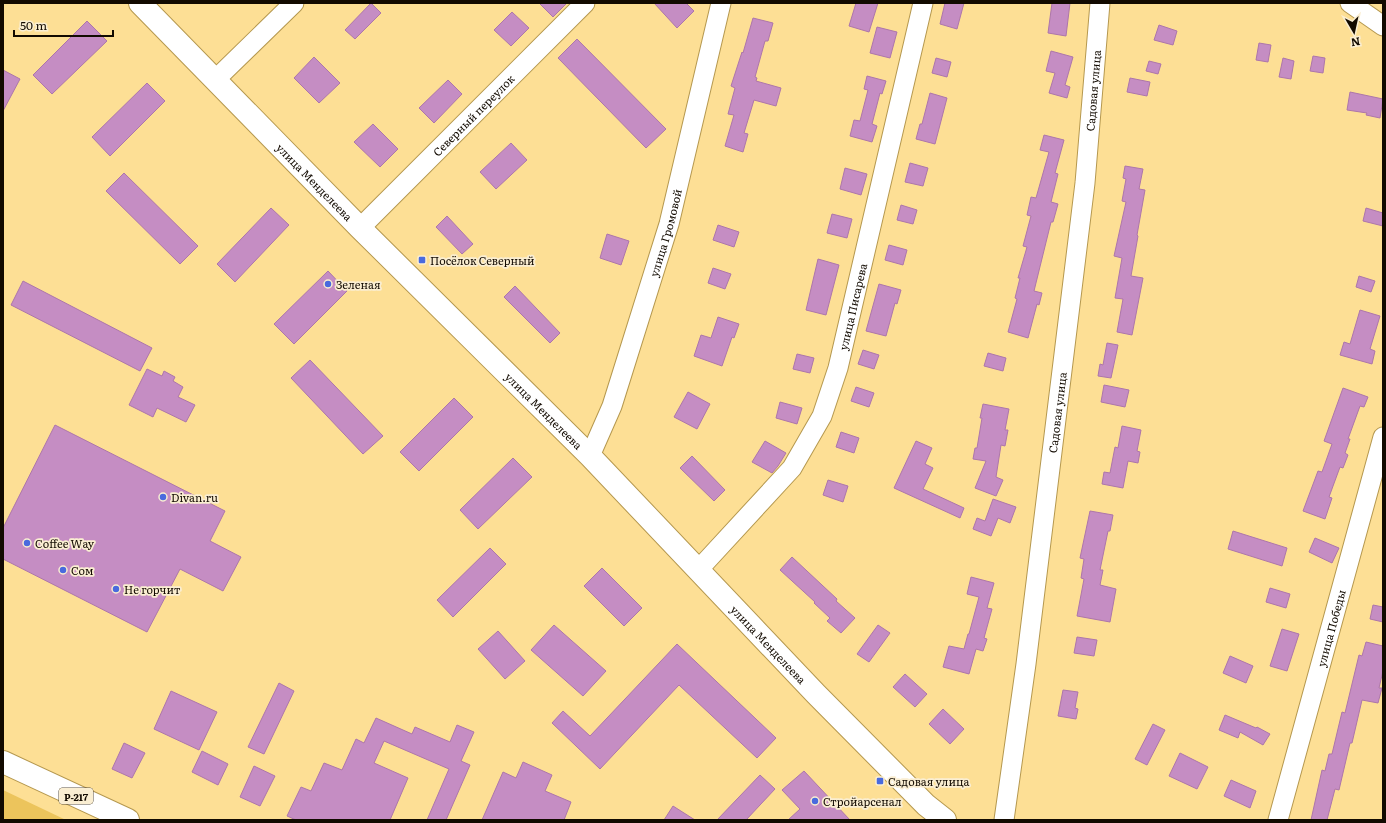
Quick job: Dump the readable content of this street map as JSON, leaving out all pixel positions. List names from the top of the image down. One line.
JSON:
{"streets":{"main road":["улица Менделеева","Р-217"],"street":["Садовая улица","Северный переулок","улица Громовой","улица Писарева","улица Победы"]},"crossings":[["Северный переулок","улица Менделеева"],["улица Менделеева","улица Громовой"],["улица Менделеева","улица Писарева"]],"places":{"transit":["Посёлок Северный","Садовая улица"],"other":["Зеленая","Divan.ru","Coffee Way","Сом","Не горчит","Стройарсенал"]},"scale_bar":"50 m","north":"bottom"}
